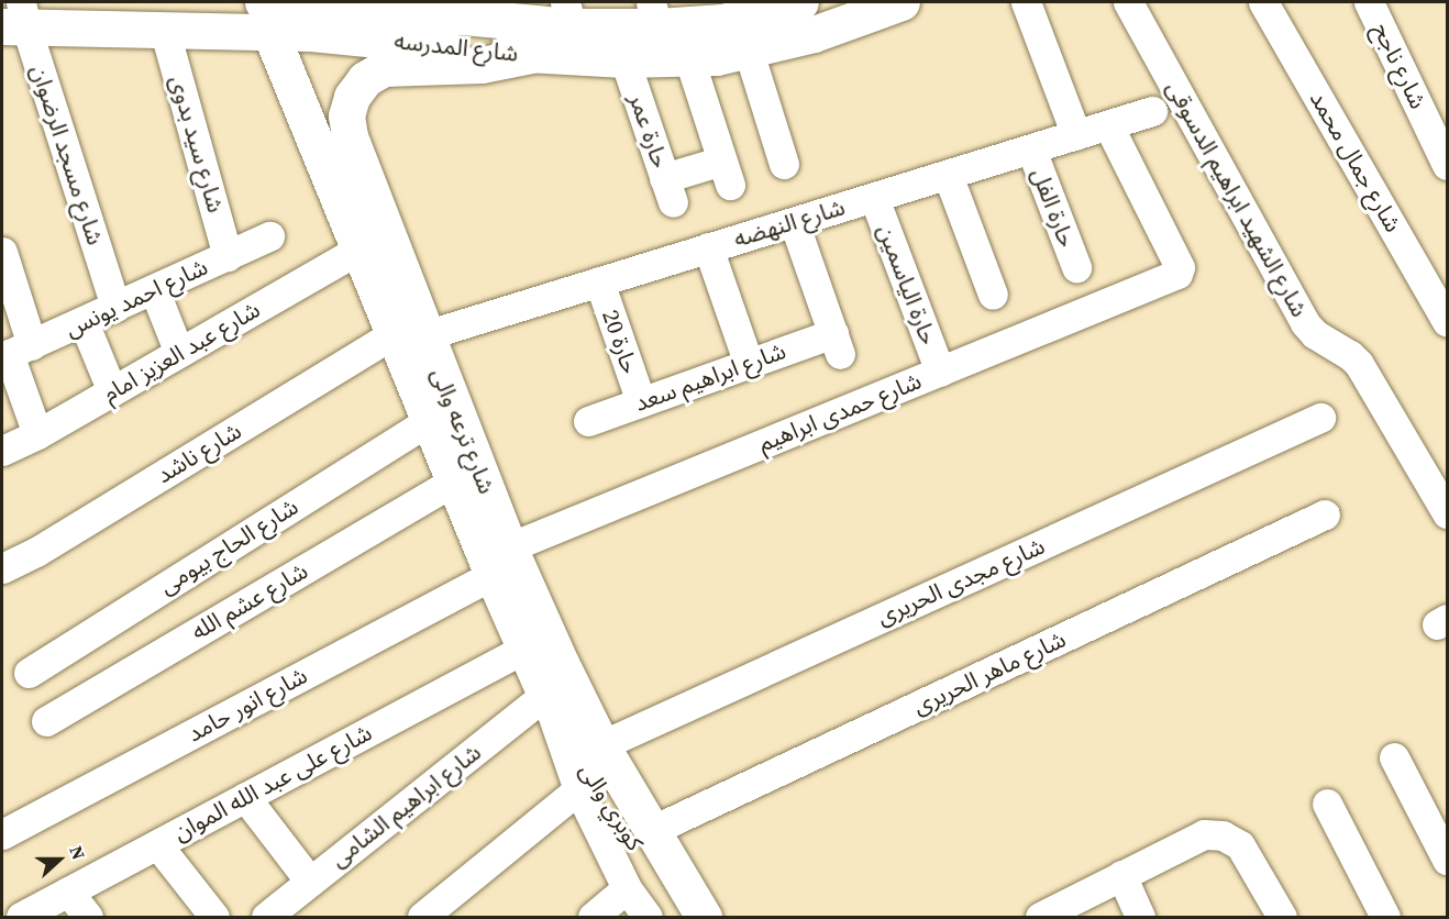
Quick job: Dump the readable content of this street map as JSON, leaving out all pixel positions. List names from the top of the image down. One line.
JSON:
{"streets":{"main road":["شارع المدرسه","شارع ترعه والى","كوبري والى"],"street":["شارع ناجح","حارة عمر","شارع سيد بدوى","شارع مسجد الرضوان","شارع جمال محمد","شارع الشهيد ابراهيم الدسوقى","حارة الفل","شارع النهضه","حارة الياسمين","شارع احمد يونس","حارة 20","شارع عبد العزيز امام","شارع ابراهيم سعد","شارع حمدى ابراهيم","شارع ناشد","شارع الحاج بيومى","شارع مجدى الحريرى","شارع عشم الله","شارع ماهر الحريرى","شارع انور حامد","شارع على عبد الله الموان","شارع ابراهيم الشامى"]},"crossings":[["شارع المدرسه","حارة عمر"],["شارع المدرسه","شارع سيد بدوى"],["شارع المدرسه","شارع مسجد الرضوان"],["شارع المدرسه","شارع ترعه والى"],["شارع سيد بدوى","شارع احمد يونس"],["شارع مسجد الرضوان","شارع احمد يونس"],["حارة الفل","شارع النهضه"],["شارع النهضه","حارة الياسمين"],["شارع النهضه","حارة 20"],["شارع النهضه","شارع ابراهيم سعد"],["شارع النهضه","شارع حمدى ابراهيم"],["شارع النهضه","شارع ترعه والى"],["شارع النهضه","شارع ناشد"],["حارة الياسمين","شارع حمدى ابراهيم"],["حارة 20","شارع ابراهيم سعد"],["شارع عبد العزيز امام","شارع ترعه والى"],["شارع حمدى ابراهيم","شارع ترعه والى"],["شارع حمدى ابراهيم","شارع انور حامد"],["شارع ترعه والى","شارع ناشد"],["شارع ترعه والى","شارع الحاج بيومى"],["شارع ترعه والى","شارع مجدى الحريرى"],["شارع ترعه والى","شارع عشم الله"],["شارع ترعه والى","شارع ماهر الحريرى"],["شارع ترعه والى","شارع انور حامد"],["شارع ترعه والى","شارع على عبد الله الموان"],["شارع ترعه والى","شارع ابراهيم الشامى"],["شارع ترعه والى","كوبري والى"],["شارع ابراهيم الشامى","كوبري والى"]],"north":"right"}
